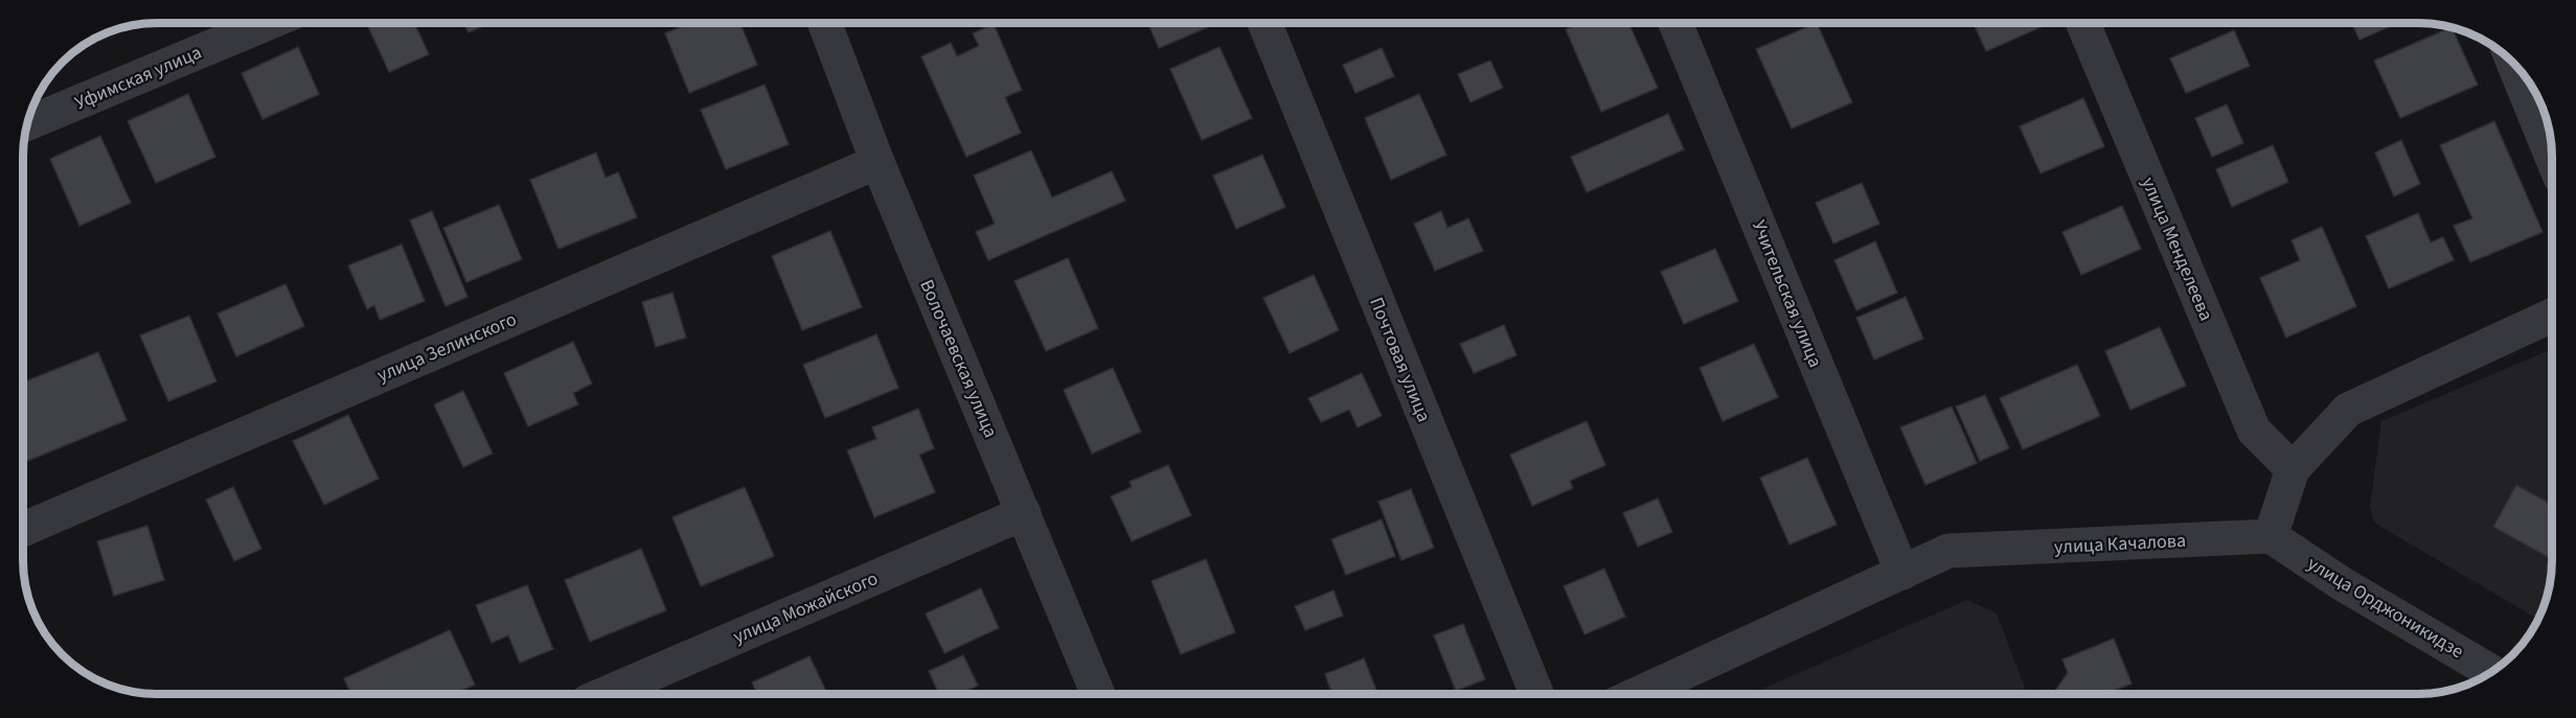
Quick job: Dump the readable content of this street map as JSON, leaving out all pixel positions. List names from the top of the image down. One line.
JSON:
{"streets":{"street":["Уфимская улица","улица Менделеева","Учительская улица","улица Зелинского","Волочаевская улица","Почтовая улица","улица Качалова","улица Можайского","улица Орджоникидзе"]},"crossings":[["Учительская улица","улица Качалова"],["улица Зелинского","Волочаевская улица"],["Волочаевская улица","улица Можайского"],["улица Качалова","улица Орджоникидзе"]]}
